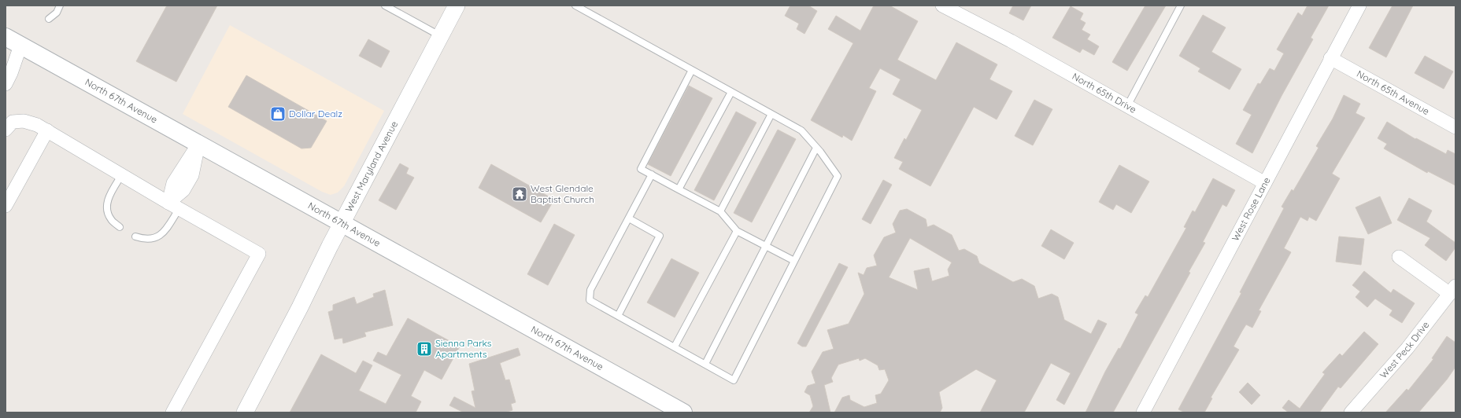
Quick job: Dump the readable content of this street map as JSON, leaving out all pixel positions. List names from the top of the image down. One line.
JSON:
{"streets":{"main road":["North 67th Avenue"],"street":["North 65th Avenue","North 65th Drive","West Maryland Avenue","West Rose Lane","West Peck Drive"]},"crossings":[["North 65th Avenue","West Rose Lane"],["North 65th Drive","West Rose Lane"],["North 67th Avenue","West Maryland Avenue"]],"places":{"shop":["Dollar Dealz"],"temple":["West Glendale Baptist Church"],"building":["Sienna Parks Apartments"]}}
